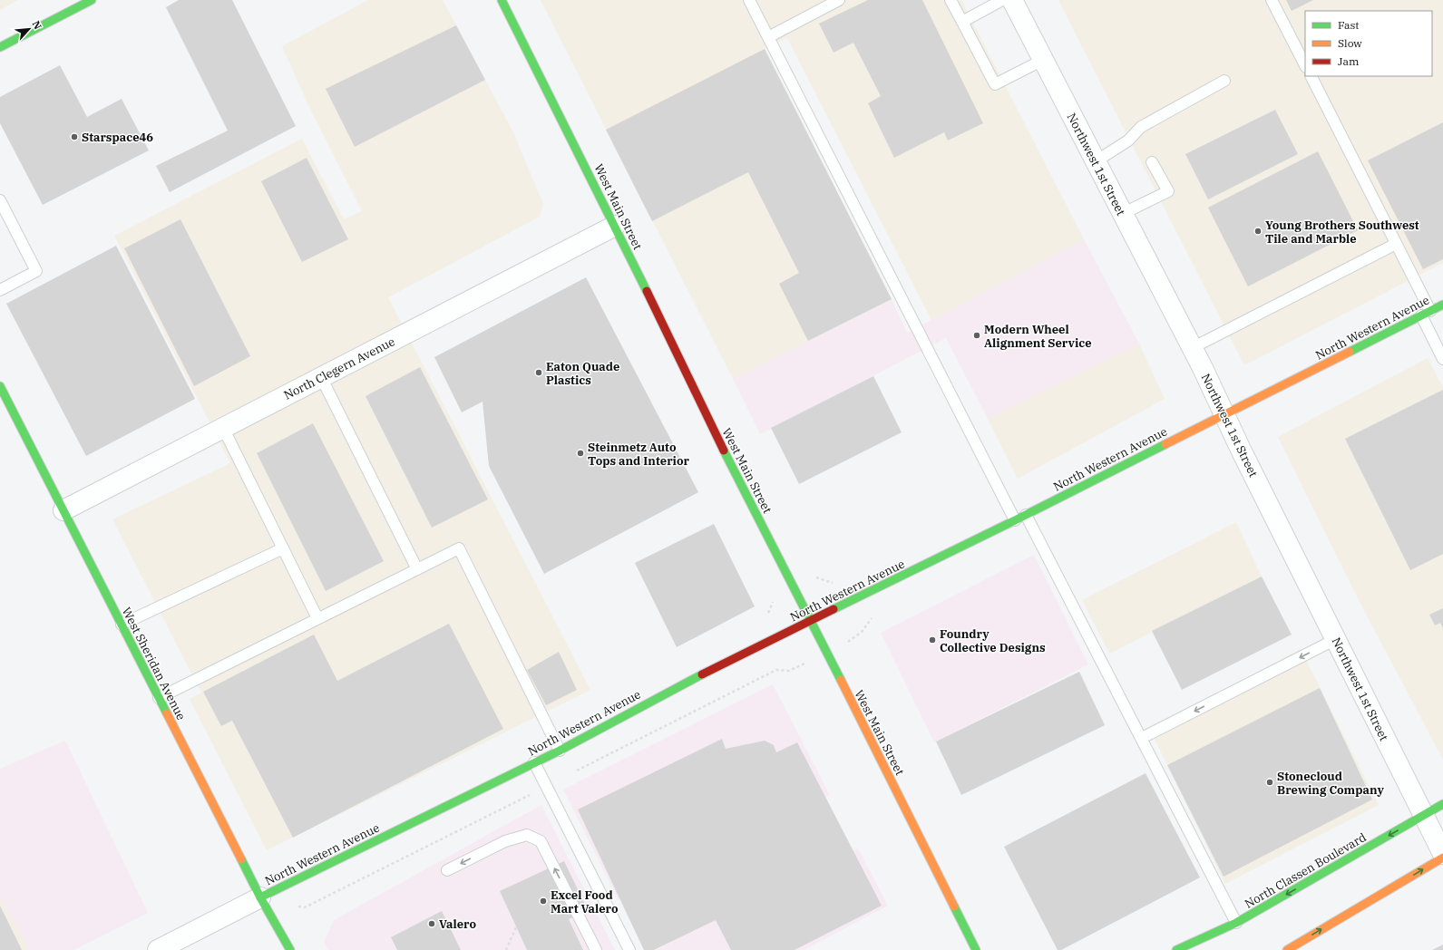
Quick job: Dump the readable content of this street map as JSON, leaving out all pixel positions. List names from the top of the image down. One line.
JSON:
{"streets":{"main road":["West Main Street","North Western Avenue","West Sheridan Avenue","North Classen Boulevard"],"street":["Northwest 1st Street","North Clegern Avenue"]},"crossings":[["Northwest 1st Street","North Western Avenue"],["Northwest 1st Street","North Classen Boulevard"],["West Main Street","North Western Avenue"],["West Main Street","North Clegern Avenue"],["North Western Avenue","West Sheridan Avenue"],["North Clegern Avenue","West Sheridan Avenue"]],"places":["Starspace46","Young Brothers Southwest Tile and Marble","Modern Wheel Alignment Service","Eaton Quade Plastics","Steinmetz Auto Tops and Interior","Foundry Collective Designs","Stonecloud Brewing Company","Excel Food Mart Valero","Valero"],"legend":["Fast","Slow","Jam"],"north":"top right"}
